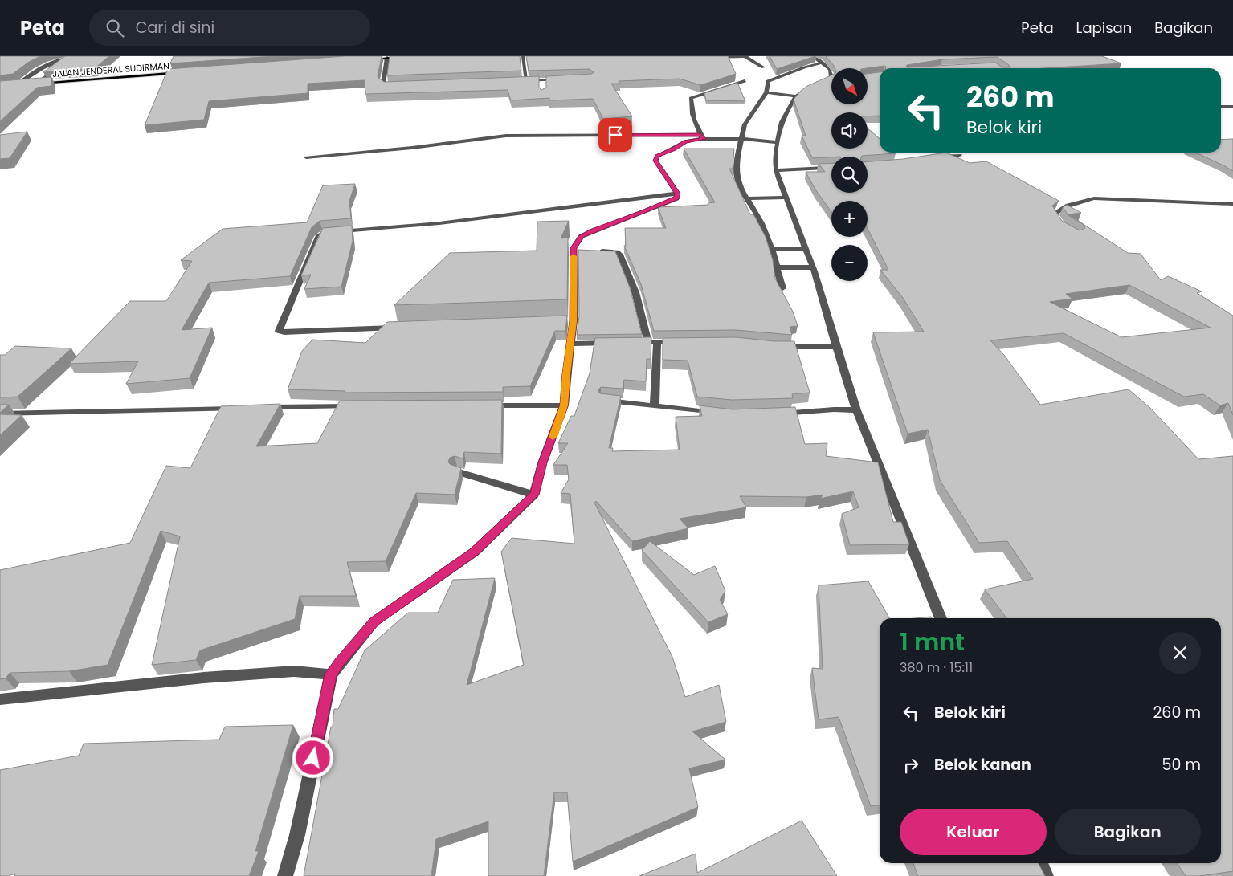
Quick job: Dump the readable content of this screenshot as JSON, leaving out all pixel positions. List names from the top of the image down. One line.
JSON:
{"streets":{"main road":["JALAN JENDERAL SUDIRMAN"]},"north":"bottom right","page":{"header":"Peta","search":"Cari di sini","nav":["Peta","Lapisan","Bagikan"],"map_buttons":["+","−"],"turn":["260 m","Belok kiri"],"heading":["1 mnt","380 m · 15:11"],"list":[{"name":"Belok kiri","value":"260 m"},{"name":"Belok kanan","value":"50 m"}],"buttons":["Keluar","Bagikan"]}}
